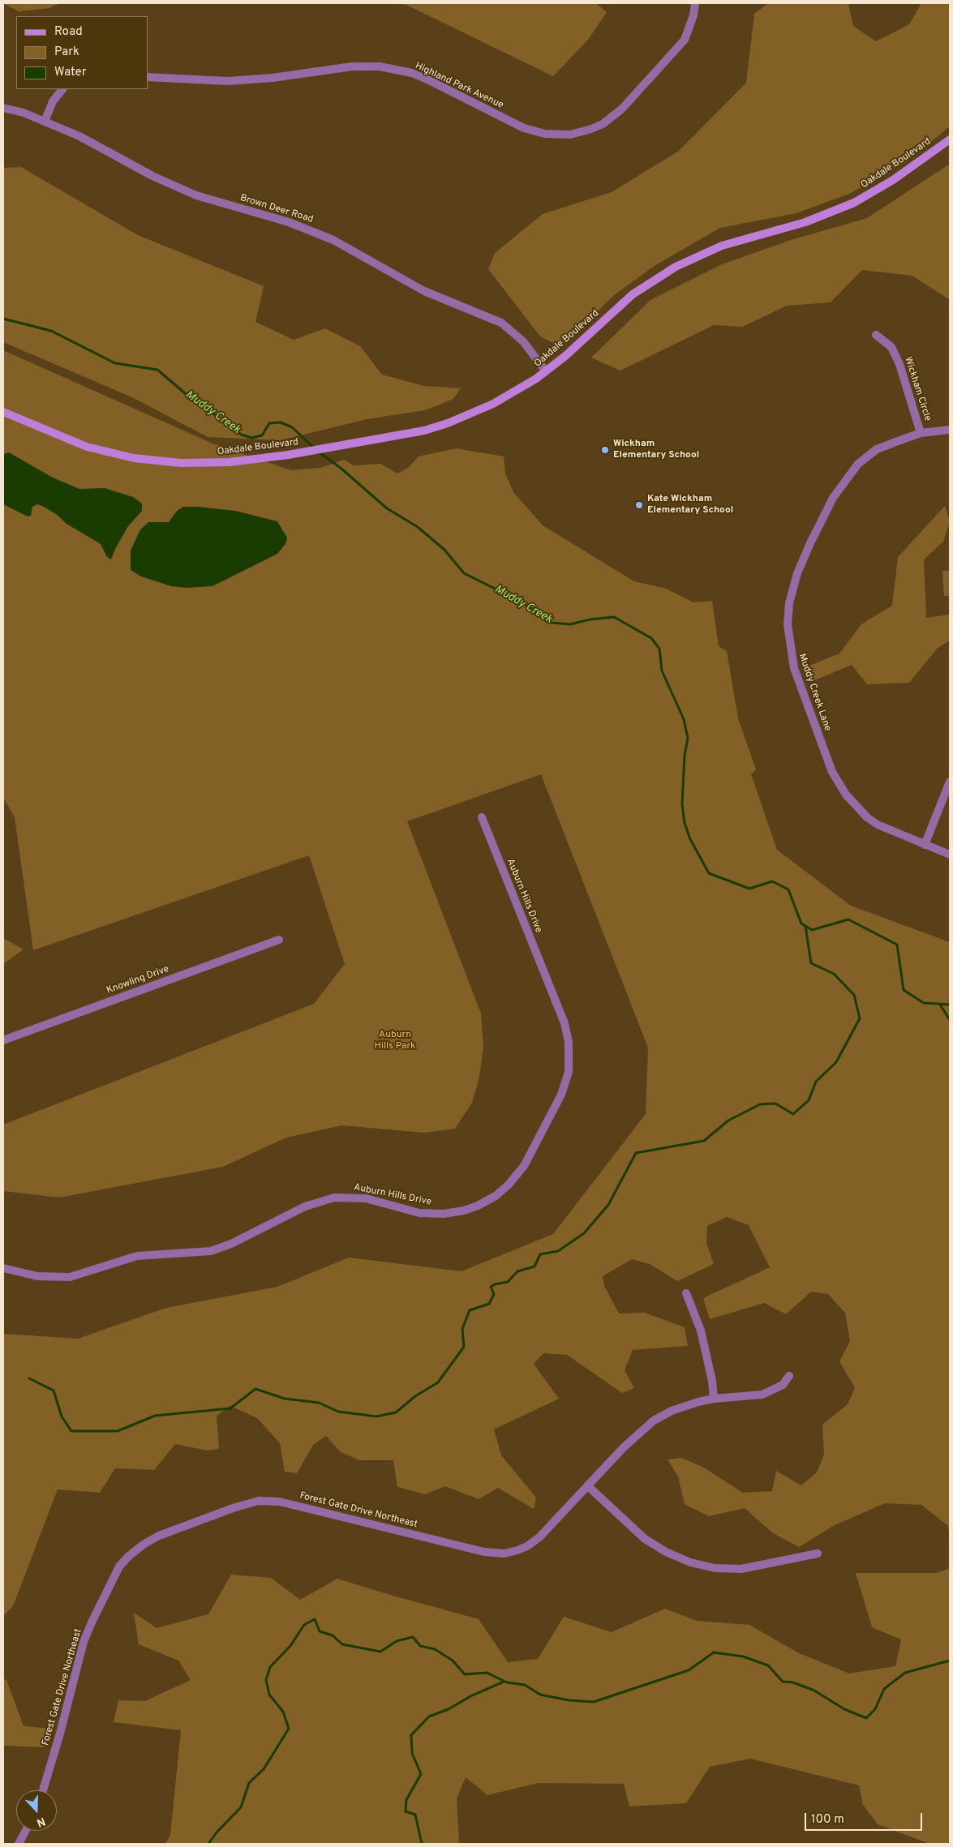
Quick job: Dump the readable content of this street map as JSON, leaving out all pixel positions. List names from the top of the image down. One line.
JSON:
{"streets":{"main road":["Oakdale Boulevard"],"street":["Highland Park Avenue","Brown Deer Road","Wickham Circle","Muddy Creek Lane","Auburn Hills Drive","Knowling Drive","Forest Gate Drive Northeast"]},"crossings":[["Oakdale Boulevard","Brown Deer Road"],["Wickham Circle","Muddy Creek Lane"]],"water":["Muddy Creek"],"parks":["Auburn Hills Park"],"places":["Wickham Elementary School","Kate Wickham Elementary School"],"legend":["Road","Park","Water"],"scale_bar":"100 m","north":"bottom"}
